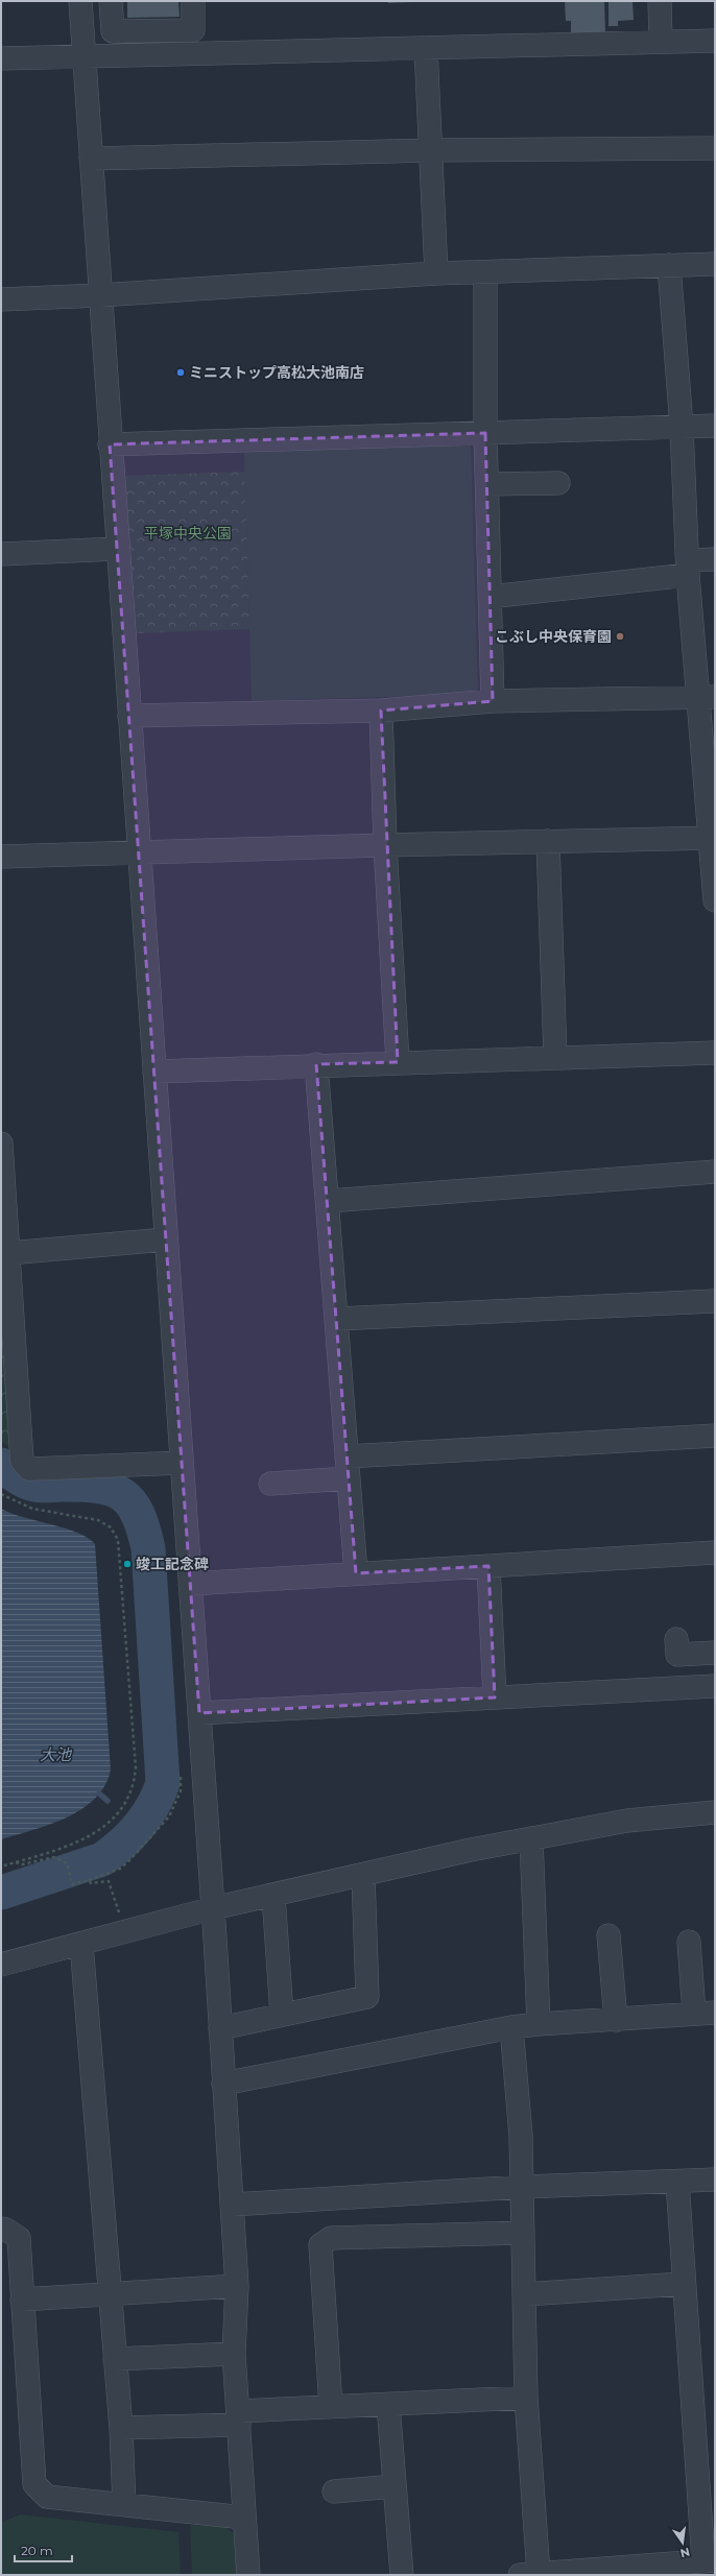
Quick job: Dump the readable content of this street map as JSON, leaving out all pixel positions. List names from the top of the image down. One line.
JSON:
{"water":["大池"],"parks":["平塚中央公園"],"places":["ミニストップ高松大池南店","こぶし中央保育園","竣工記念碑"],"scale_bar":"20 m","north":"bottom"}
